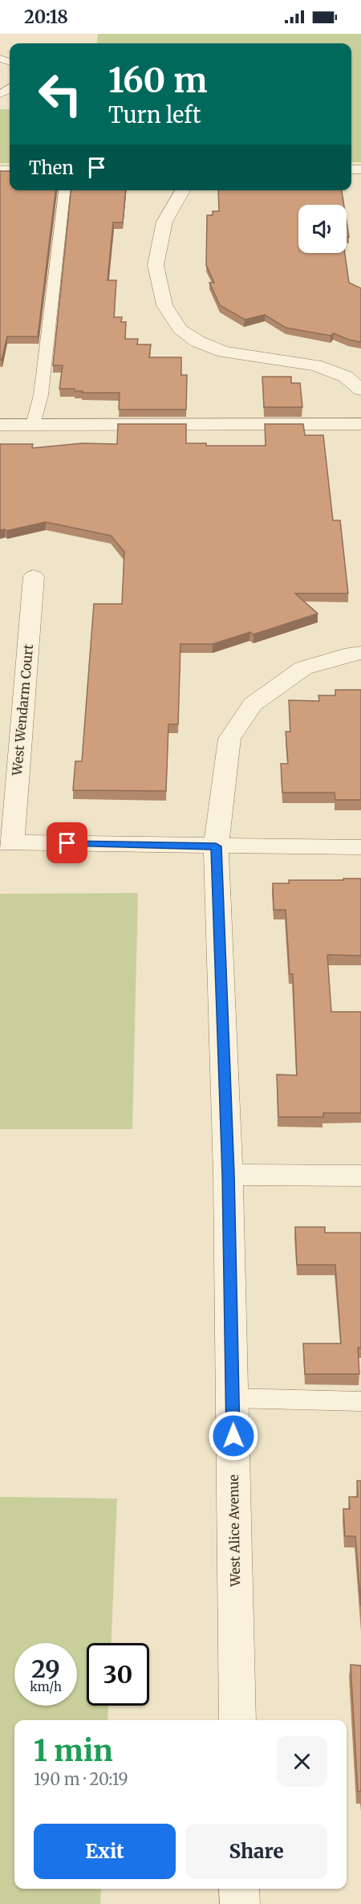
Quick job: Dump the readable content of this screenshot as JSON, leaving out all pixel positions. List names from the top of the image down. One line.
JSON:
{"streets":{"street":["West Wendarm Court","West Alice Avenue"]},"page":{"status":"20:18","turn":["160 m","Turn left"],"then":"Then","speed":"29 km/h","limit":"30","heading":["1 min","190 m · 20:19"],"buttons":["Exit","Share"]}}
